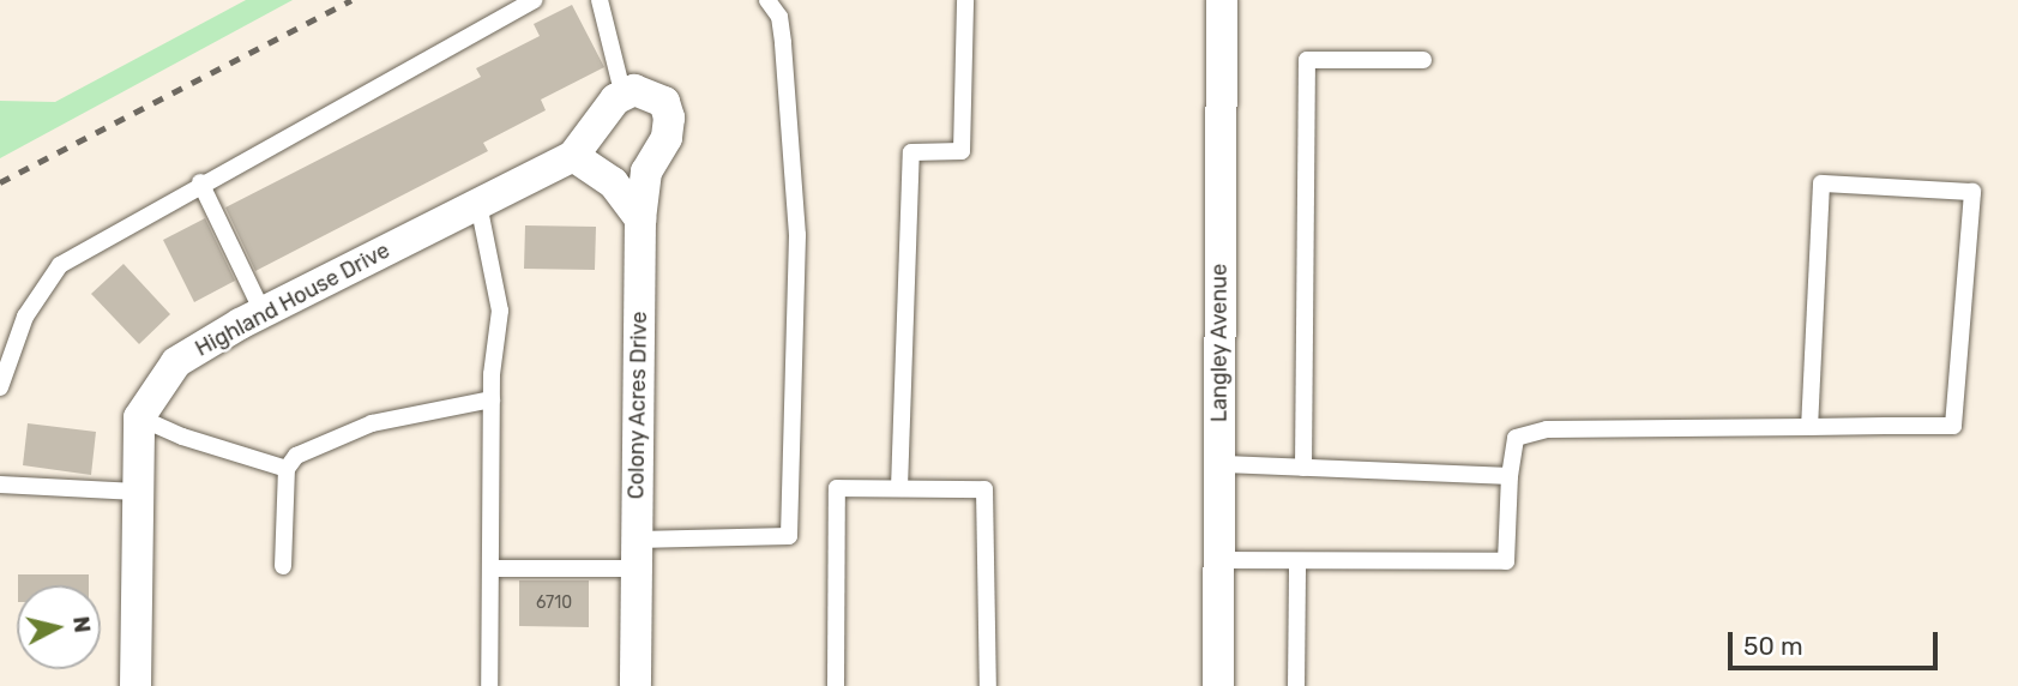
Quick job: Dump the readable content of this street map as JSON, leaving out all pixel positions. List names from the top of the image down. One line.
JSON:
{"streets":{"street":["Highland House Drive","Langley Avenue","Colony Acres Drive"]},"house_numbers":["6710"],"scale_bar":"50 m","north":"right"}
